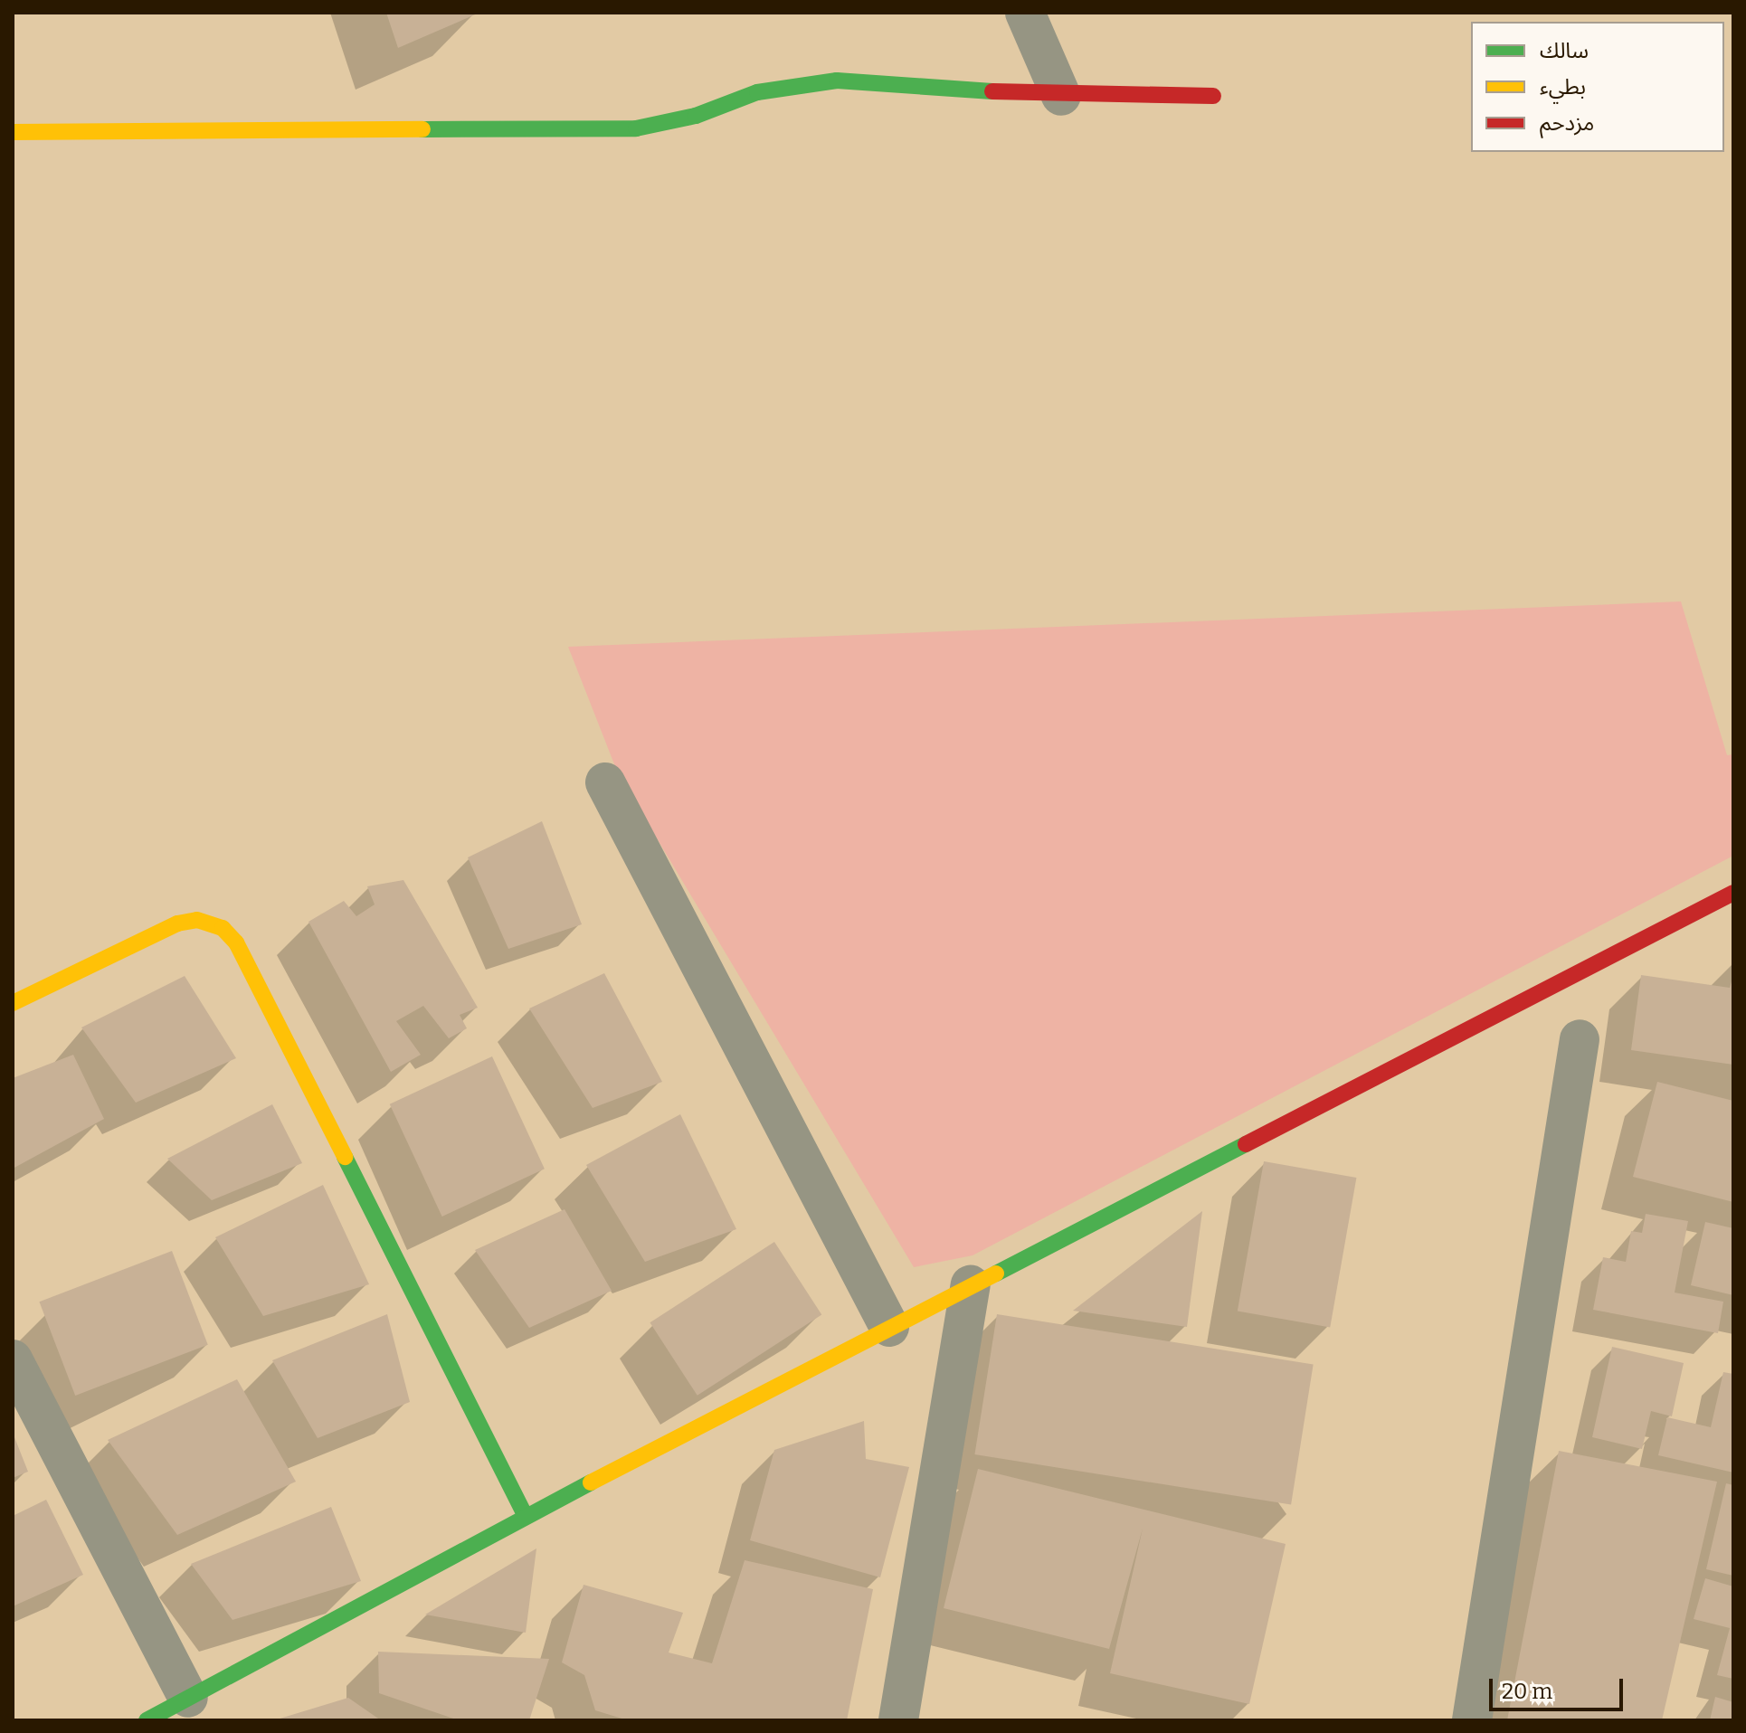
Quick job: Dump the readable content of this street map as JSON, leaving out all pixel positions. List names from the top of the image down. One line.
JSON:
{"legend":["سالك","بطيء","مزدحم"],"scale_bar":"20 m"}
